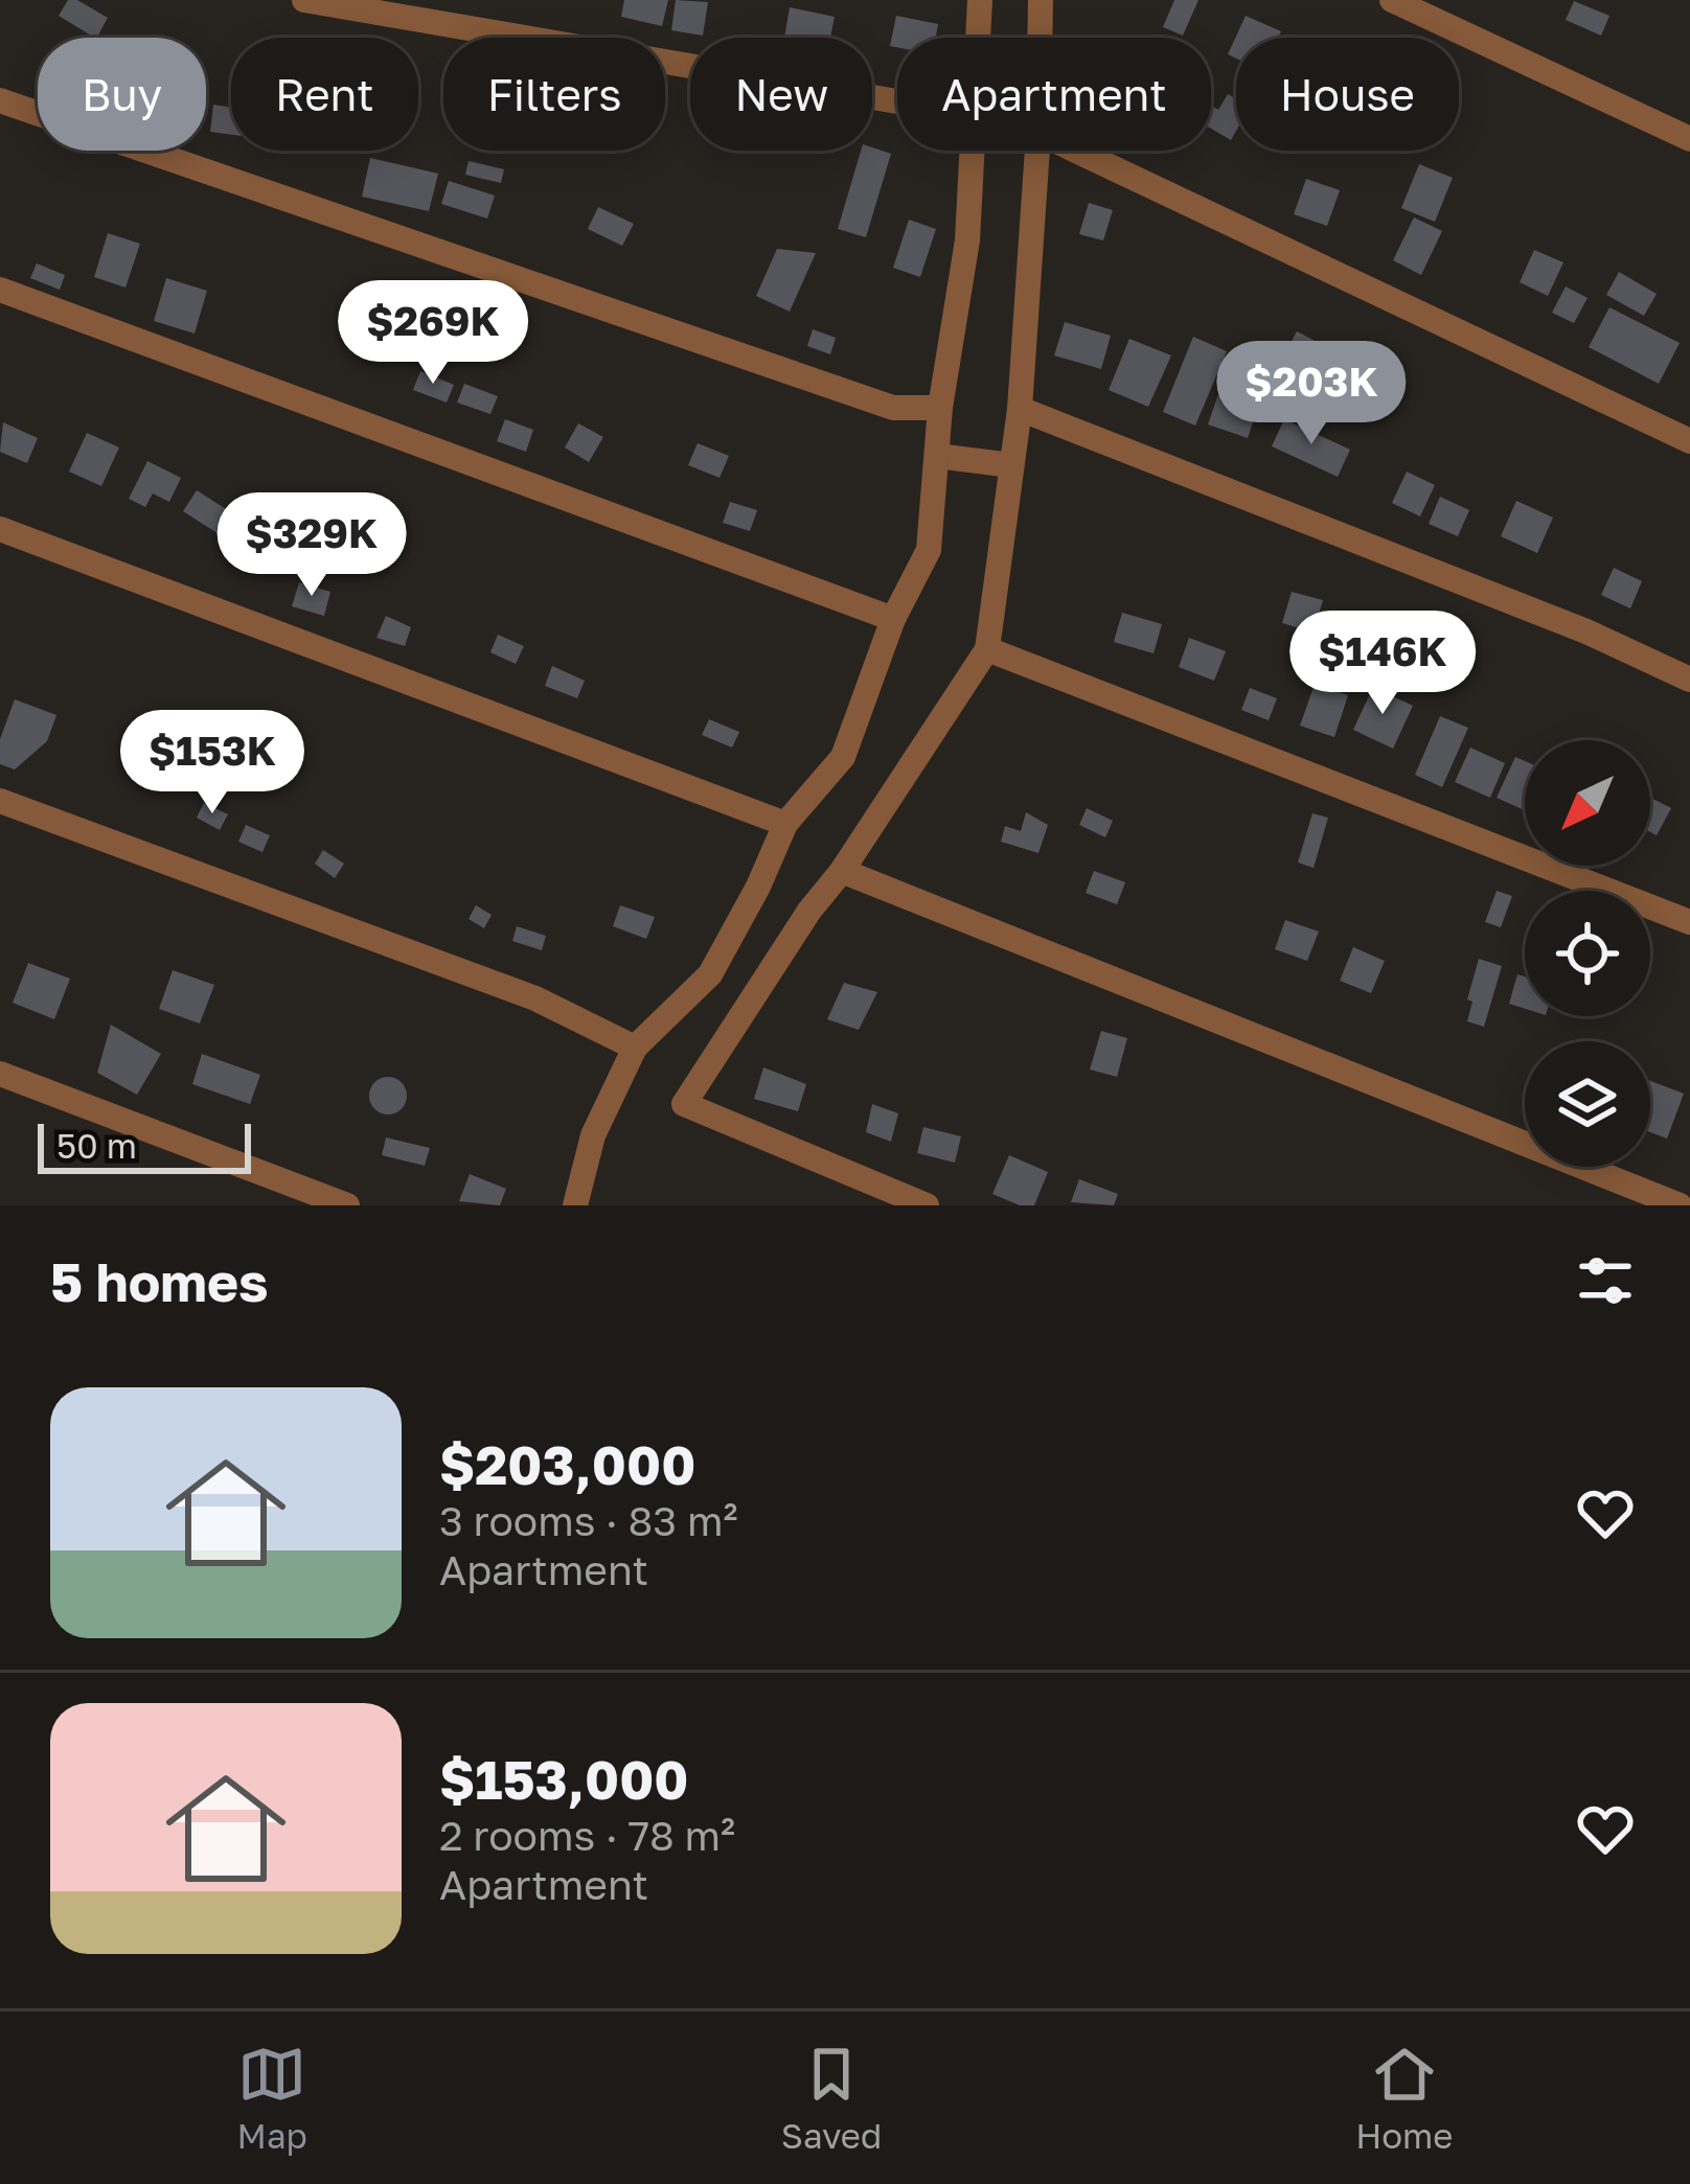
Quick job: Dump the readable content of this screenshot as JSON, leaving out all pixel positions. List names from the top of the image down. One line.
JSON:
{"scale_bar":"50 m","north":"bottom left","page":{"chip":["Buy","Rent","Filters","New","Apartment","House"],"price":["$269K","$203K","$329K","$146K","$153K"],"scale":"50 m","heading":"5 homes","list":[{"name":"$203,000","note":"3 rooms · 83 m² · Apartment"},{"name":"$153,000","note":"2 rooms · 78 m² · Apartment"}],"tabs":["Map","Saved","Home"]}}
